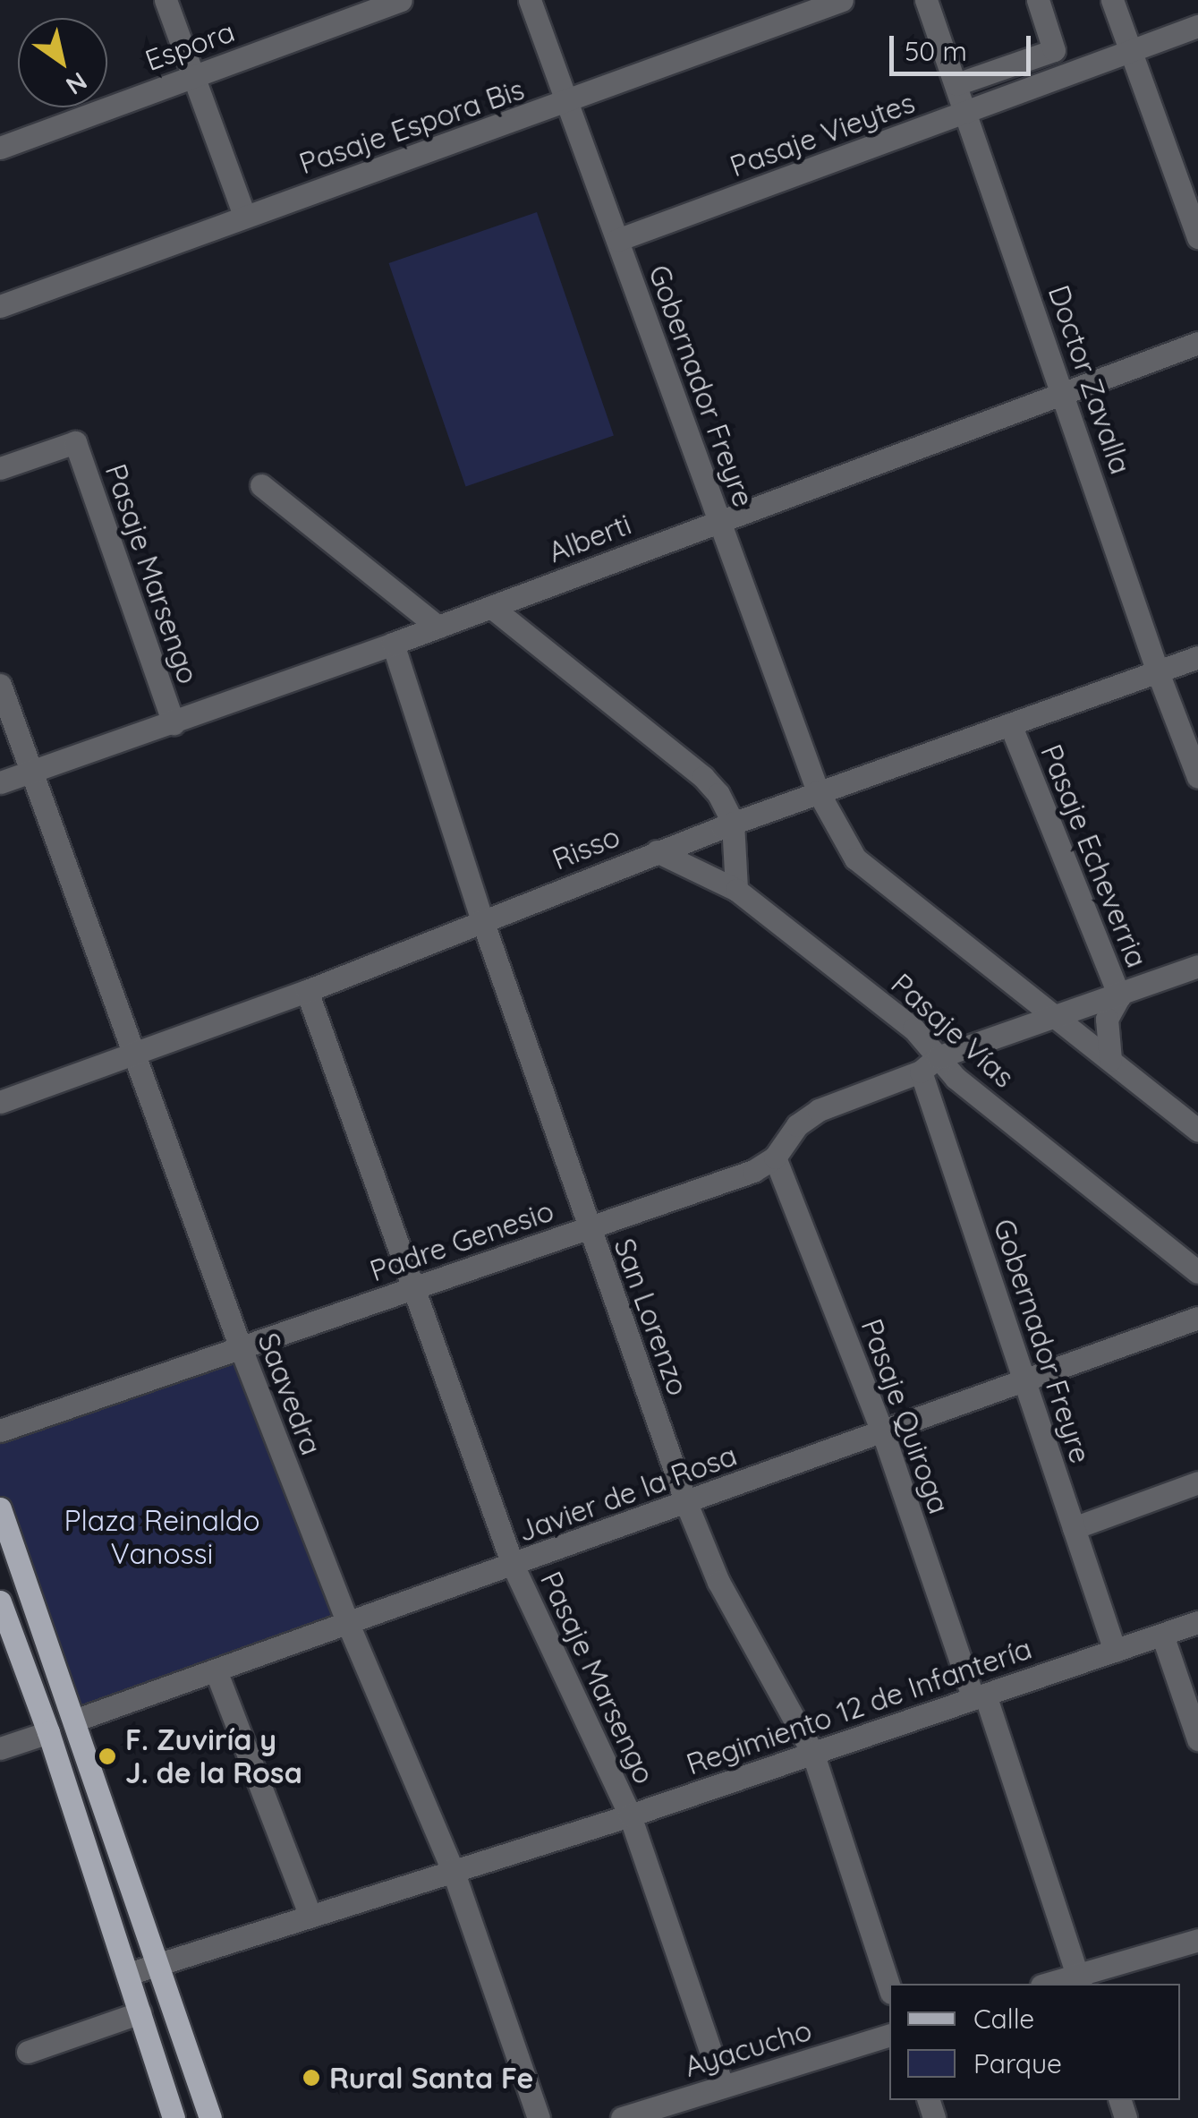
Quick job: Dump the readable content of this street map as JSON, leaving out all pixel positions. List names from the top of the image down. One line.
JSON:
{"streets":{"street":["Espora","Pasaje Espora Bis","Pasaje Vieytes","Doctor Zavalla","Gobernador Freyre","Alberti","Pasaje Marsengo","Risso","Pasaje Echeverria","Pasaje Vías","Padre Genesio","San Lorenzo","Saavedra","Pasaje Quiroga","Javier de la Rosa","Regimiento 12 de Infantería","Ayacucho"]},"crossings":[["Pasaje Espora Bis","Gobernador Freyre"],["Pasaje Vieytes","Doctor Zavalla"],["Pasaje Vieytes","Gobernador Freyre"],["Doctor Zavalla","Alberti"],["Doctor Zavalla","Risso"],["Gobernador Freyre","Alberti"],["Gobernador Freyre","Risso"],["Gobernador Freyre","Pasaje Vías"],["Gobernador Freyre","Padre Genesio"],["Gobernador Freyre","Javier de la Rosa"],["Gobernador Freyre","Regimiento 12 de Infantería"],["Alberti","Pasaje Marsengo"],["Alberti","San Lorenzo"],["Alberti","Saavedra"],["Pasaje Marsengo","Risso"],["Pasaje Marsengo","Padre Genesio"],["Pasaje Marsengo","Javier de la Rosa"],["Pasaje Marsengo","Regimiento 12 de Infantería"],["Pasaje Marsengo","Ayacucho"],["Risso","Pasaje Echeverria"],["Risso","Pasaje Vías"],["Risso","San Lorenzo"],["Risso","Saavedra"],["Pasaje Echeverria","Padre Genesio"],["Pasaje Vías","Padre Genesio"],["Padre Genesio","San Lorenzo"],["Padre Genesio","Saavedra"],["Padre Genesio","Pasaje Quiroga"],["San Lorenzo","Javier de la Rosa"],["San Lorenzo","Regimiento 12 de Infantería"],["Saavedra","Javier de la Rosa"],["Saavedra","Regimiento 12 de Infantería"],["Pasaje Quiroga","Javier de la Rosa"],["Pasaje Quiroga","Regimiento 12 de Infantería"]],"parks":["Plaza Reinaldo Vanossi"],"places":["F. Zuviría y J. de la Rosa","Rural Santa Fe"],"legend":["Calle","Parque"],"scale_bar":"50 m","north":"bottom right"}
